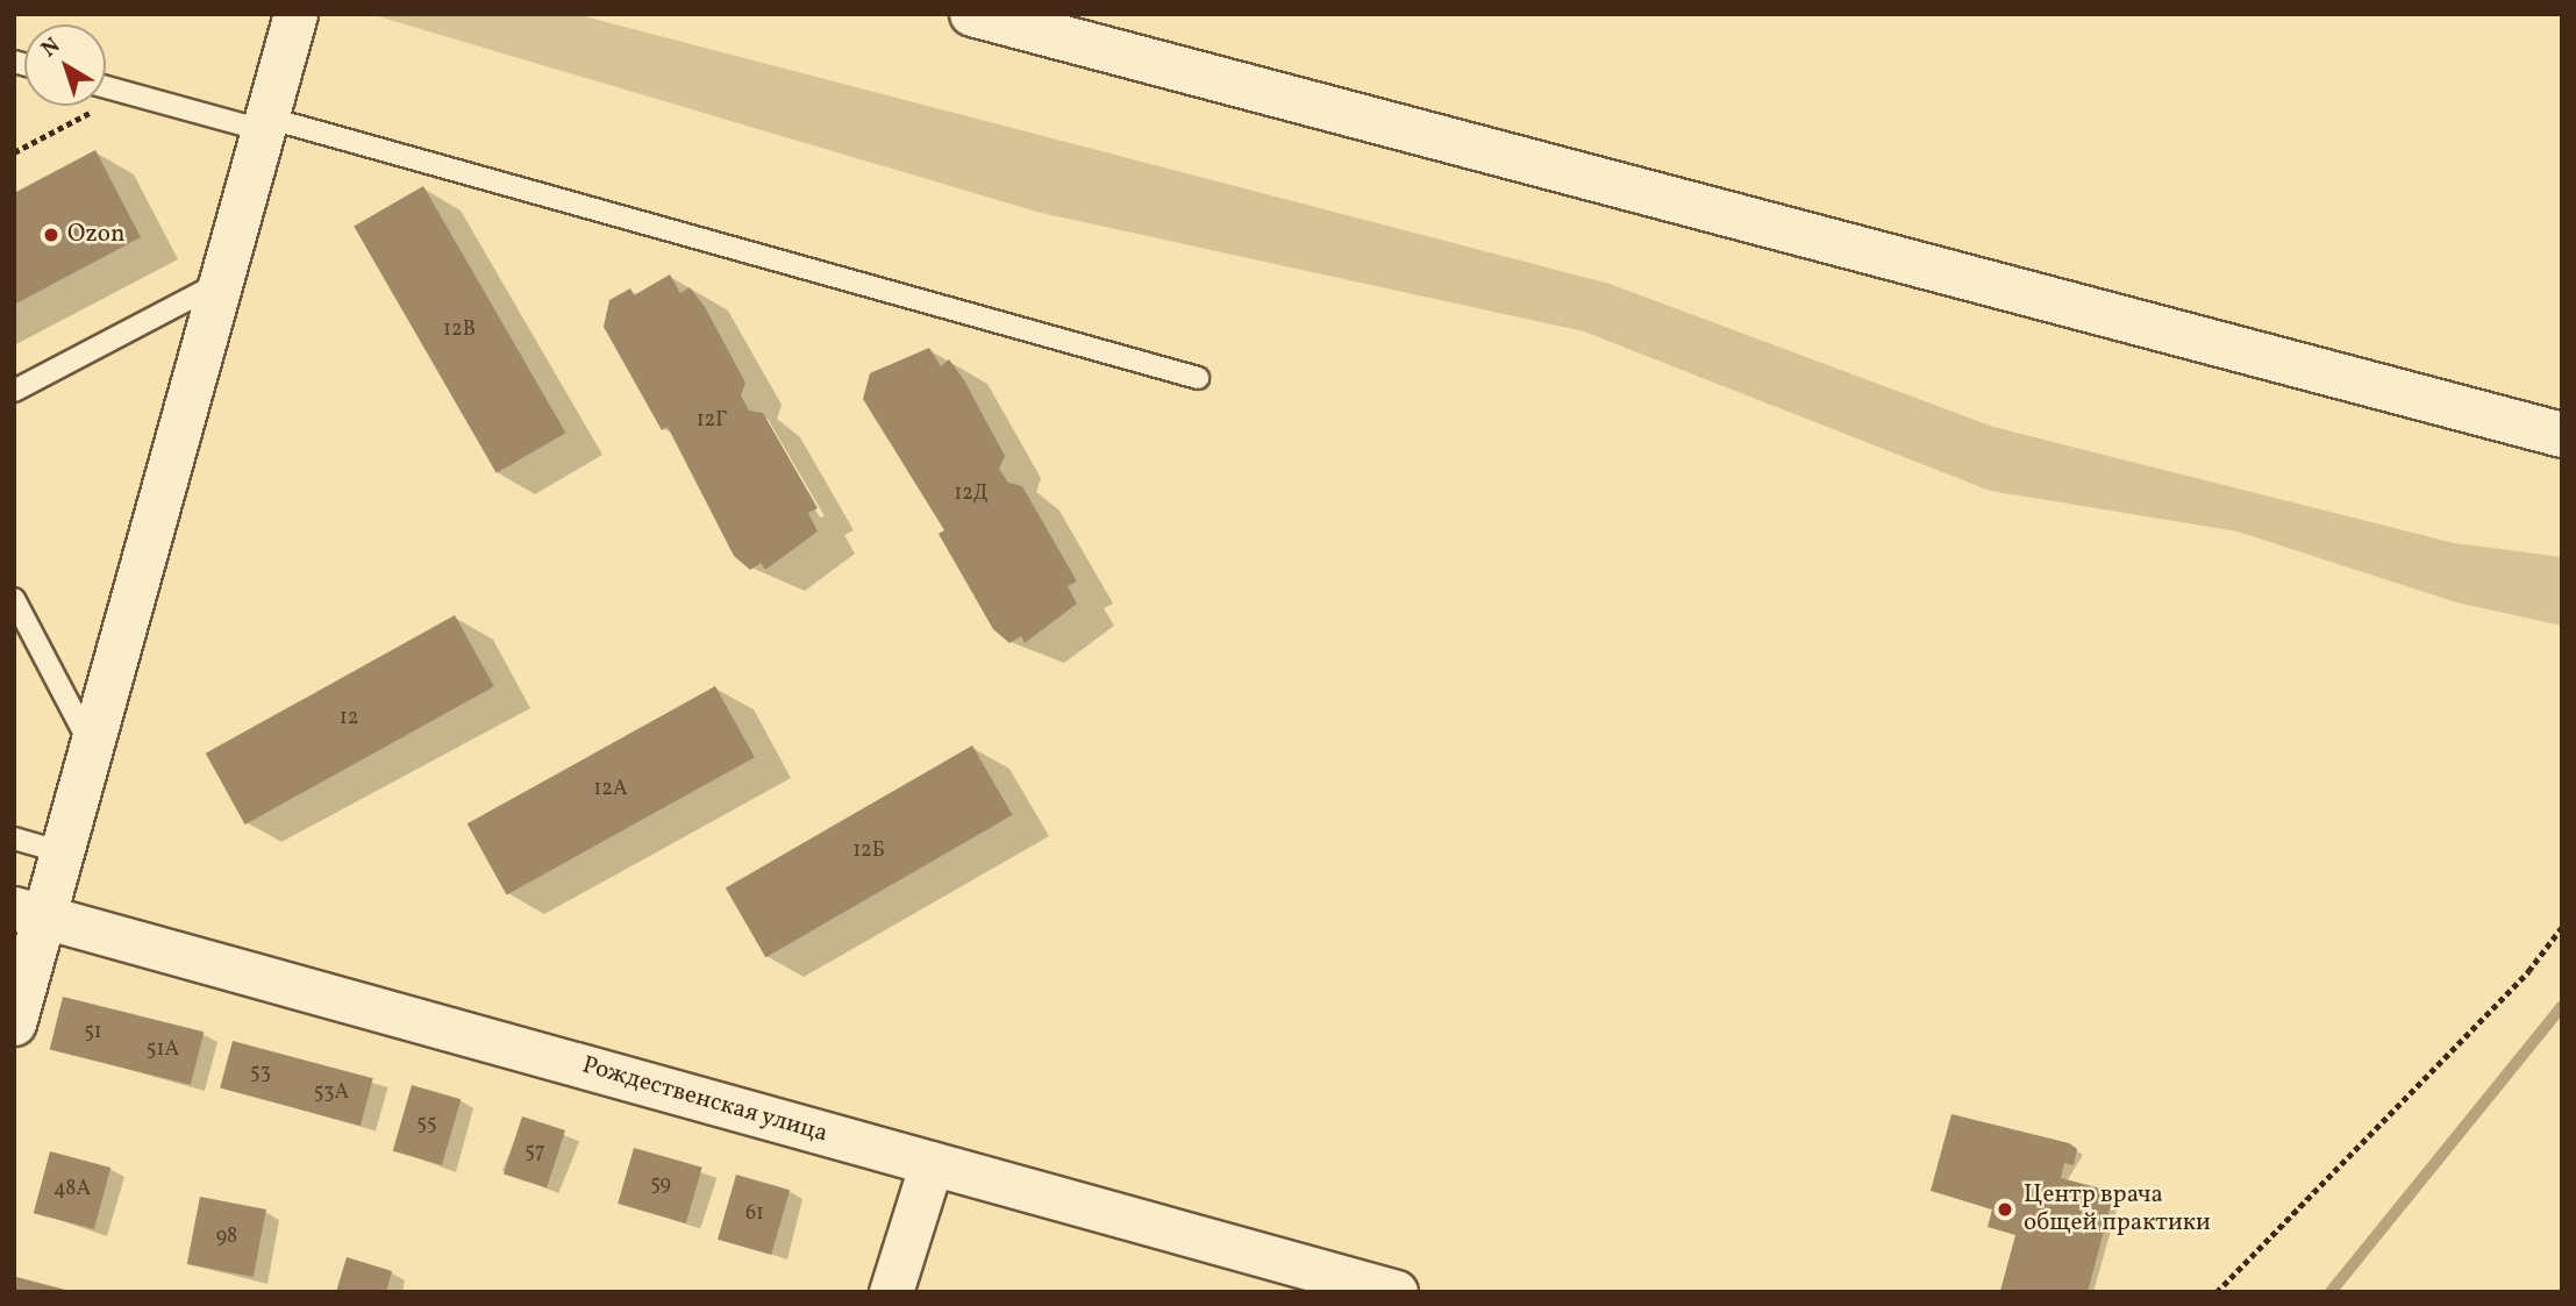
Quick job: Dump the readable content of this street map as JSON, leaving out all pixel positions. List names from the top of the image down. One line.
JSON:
{"streets":{"street":["Рождественская улица"]},"places":["Ozon","Центр врача общей практики"],"house_numbers":["12В","12Г","12Д","12","12А","12Б","51","51А","53","53А","55","57","59","48А","61","98"],"north":"top left"}
